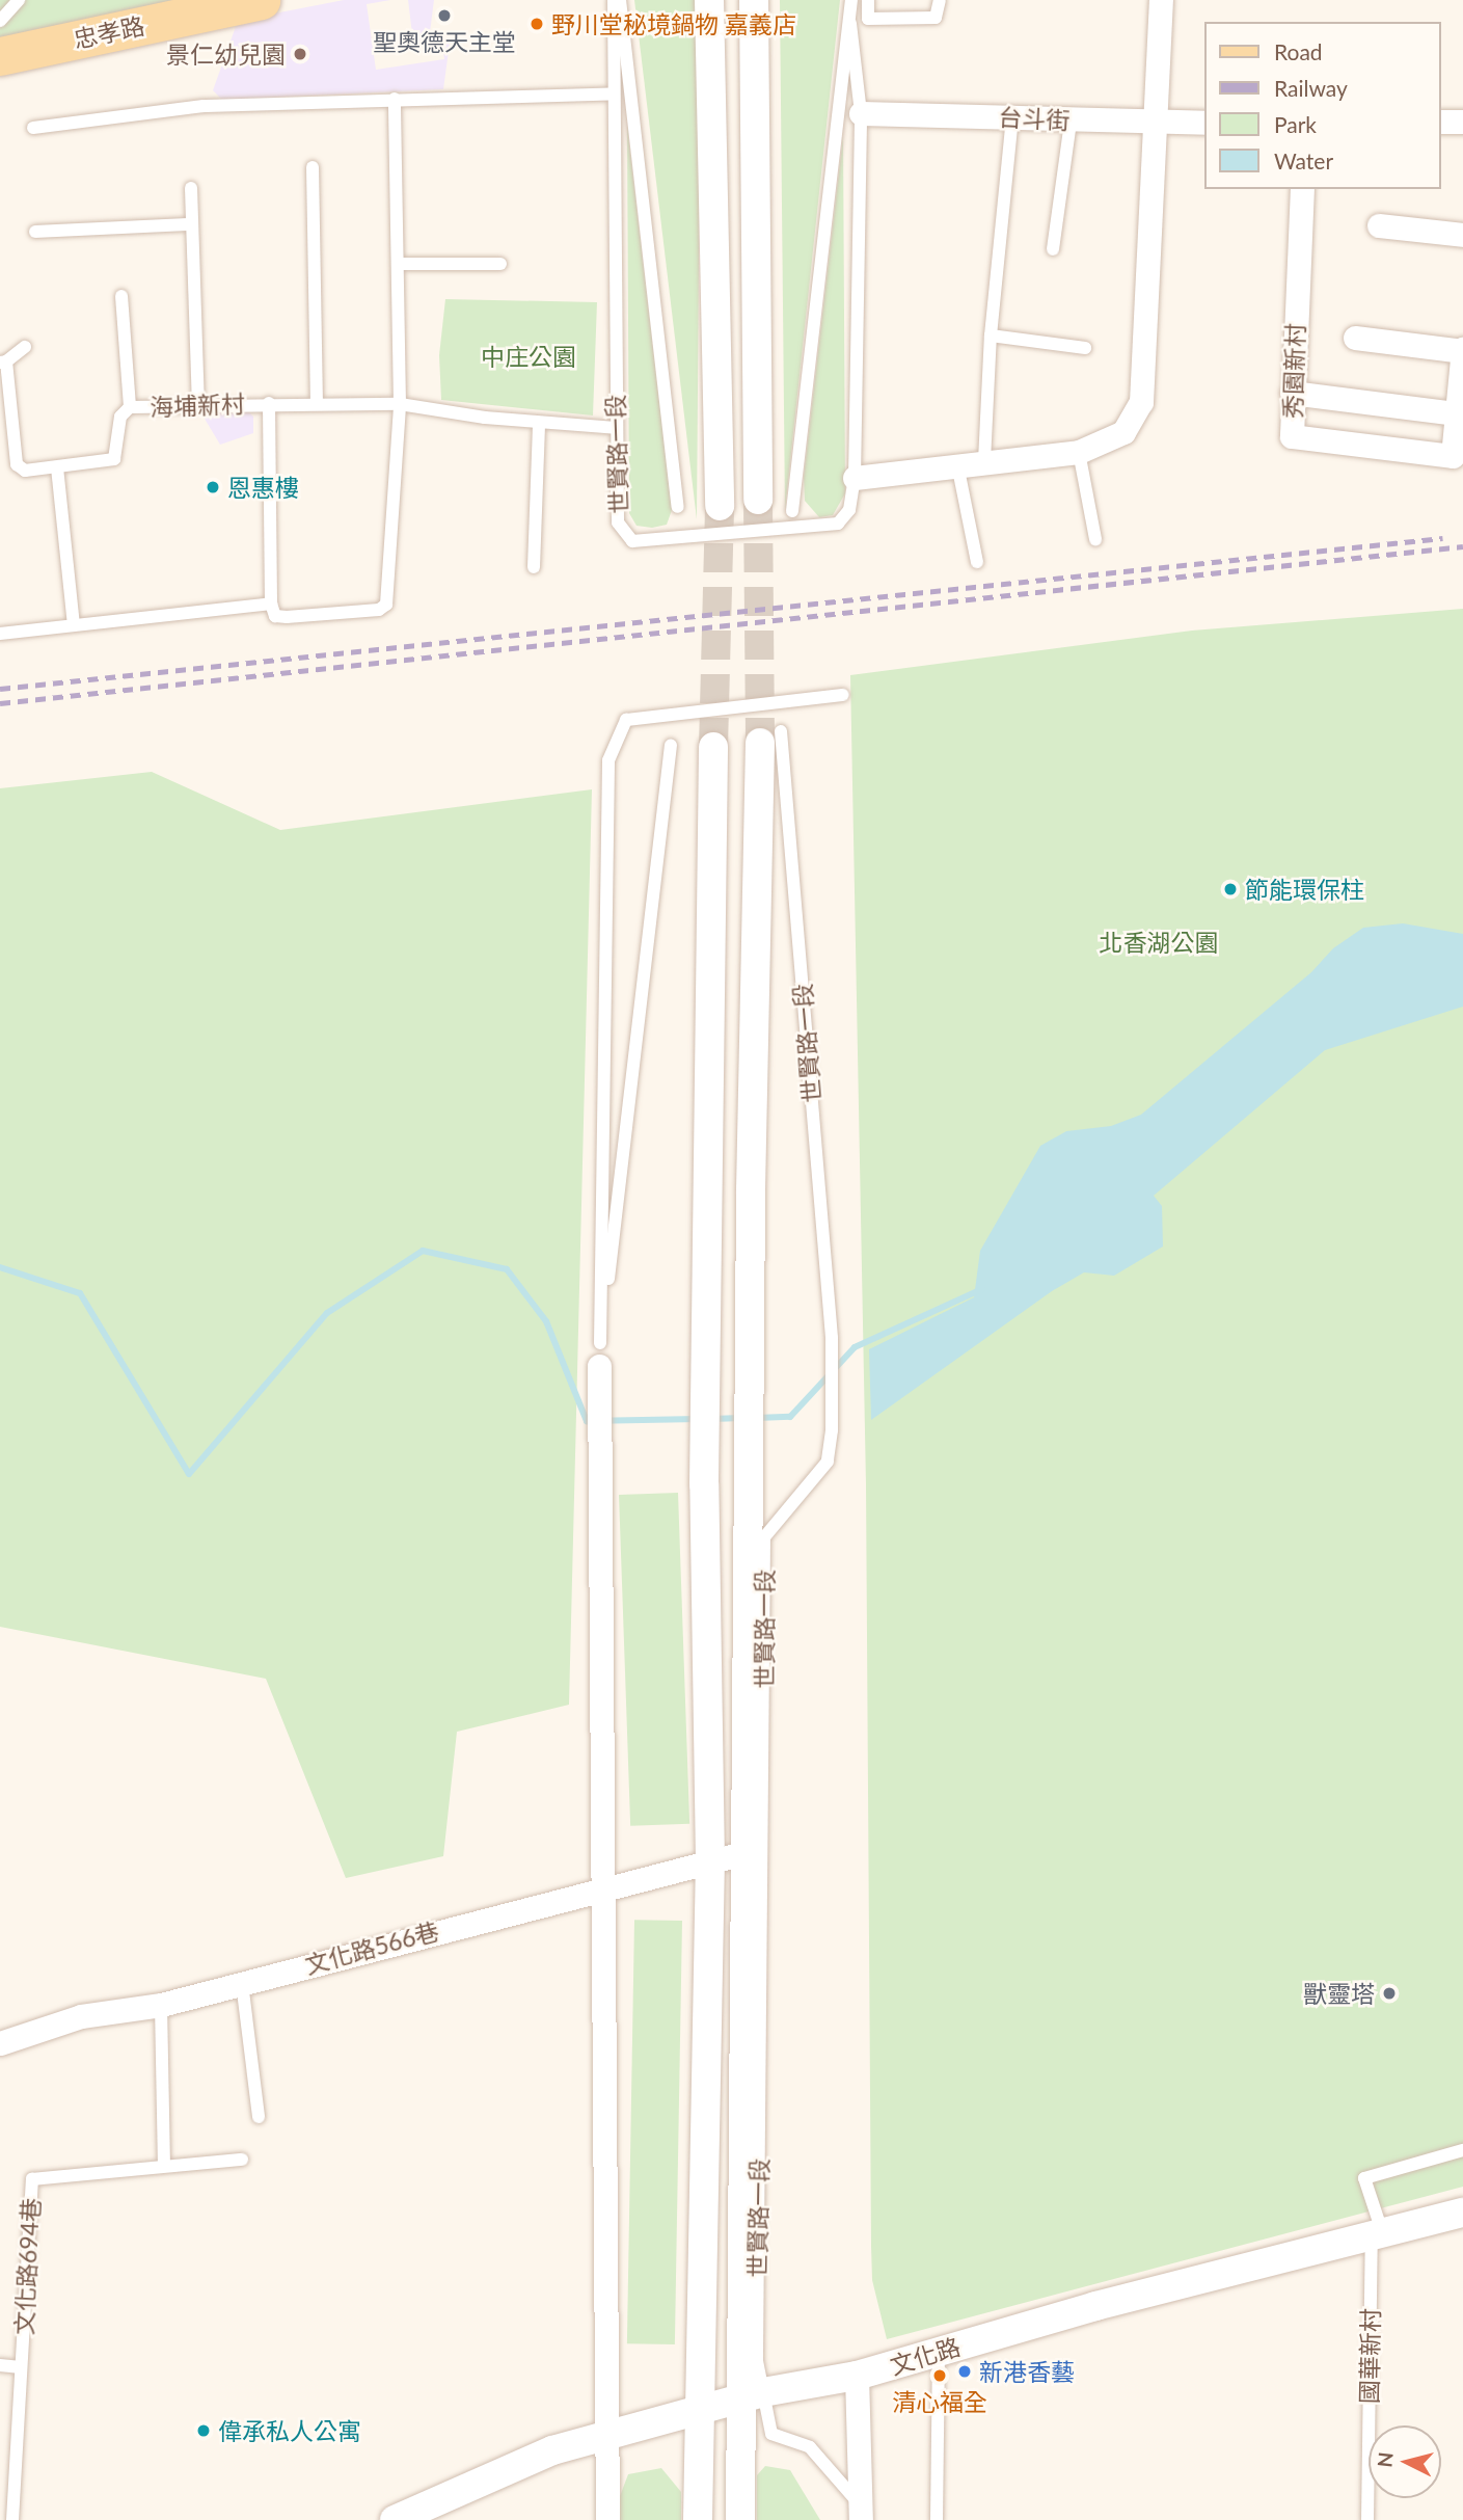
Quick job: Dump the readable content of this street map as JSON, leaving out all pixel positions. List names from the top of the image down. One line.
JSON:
{"streets":{"main road":["忠孝路"],"street":["台斗街","秀園新村","世賢路一段","文化路566巷","文化路"],"lane":["海埔新村","文化路694巷","國華新村"]},"crossings":[["台斗街","世賢路一段"],["海埔新村","世賢路一段"],["世賢路一段","文化路566巷"],["世賢路一段","文化路"],["文化路","國華新村"]],"parks":["中庄公園","北香湖公園"],"places":["聖奧德天主堂","野川堂秘境鍋物 嘉義店","景仁幼兒園","恩惠樓","節能環保柱","獸靈塔","新港香藝","清心福全","偉承私人公寓"],"legend":["Road","Railway","Park","Water"],"north":"left"}
